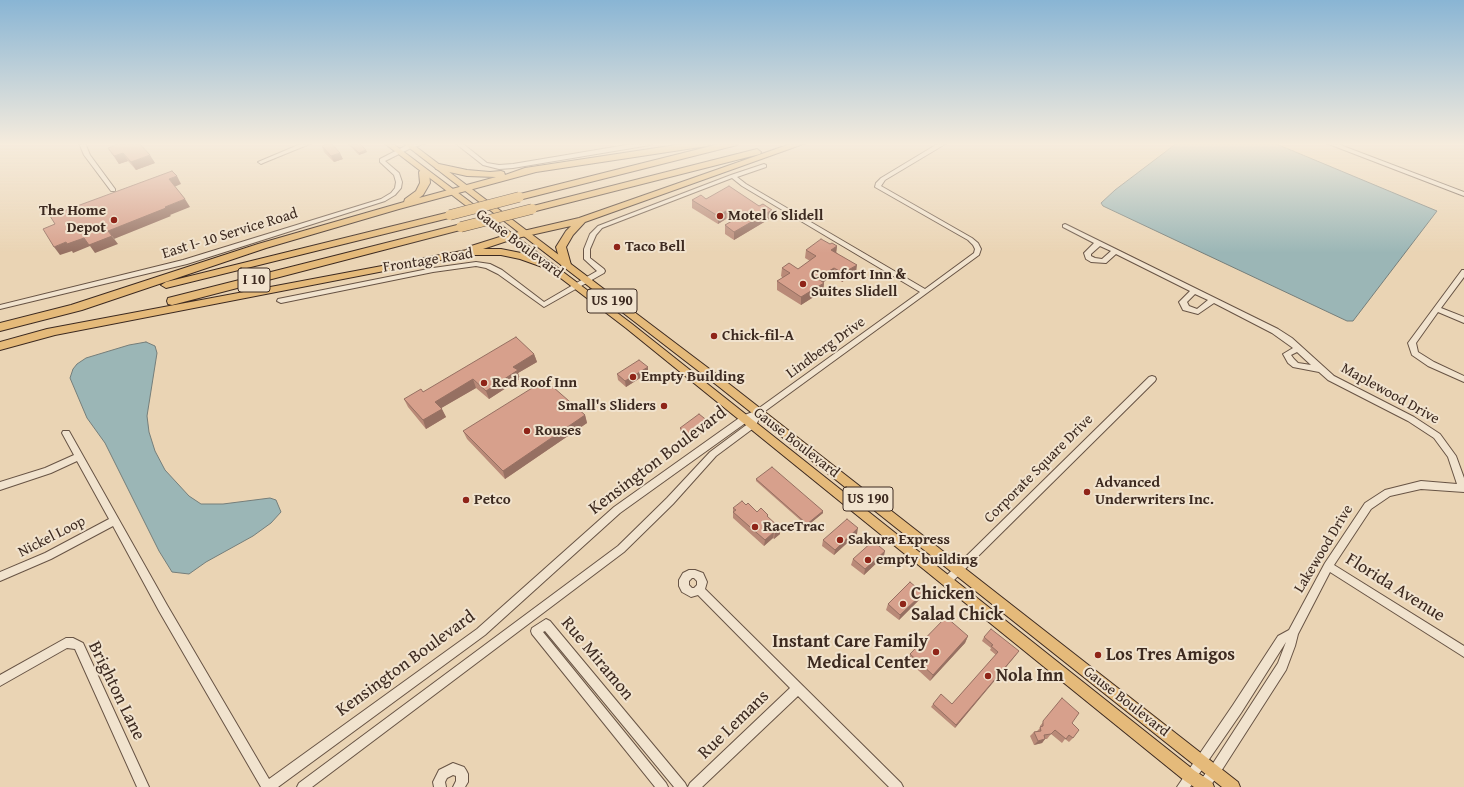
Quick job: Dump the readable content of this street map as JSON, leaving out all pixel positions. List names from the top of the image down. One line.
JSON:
{"streets":{"highway":["I 10"],"main road":["Gause Boulevard","US 190"],"street":["East I- 10 Service Road","Frontage Road","Lindberg Drive","Maplewood Drive","Kensington Boulevard","Corporate Square Drive","Nickel Loop","Lakewood Drive","Florida Avenue","Rue Miramon","Brighton Lane","Rue Lemans"]},"crossings":[["Gause Boulevard","Frontage Road"],["Gause Boulevard","Lindberg Drive"],["Gause Boulevard","Kensington Boulevard"],["Gause Boulevard","Corporate Square Drive"],["Gause Boulevard","Lakewood Drive"],["Lindberg Drive","Kensington Boulevard"],["Maplewood Drive","Lakewood Drive"],["Lakewood Drive","Florida Avenue"]],"places":["Motel 6 Slidell","The Home Depot","Taco Bell","Comfort Inn & Suites Slidell","Chick-fil-A","Empty Building","Red Roof Inn","Small's Sliders","Rouses","Advanced Underwriters Inc.","Petco","RaceTrac","Sakura Express","empty building","Chicken Salad Chick","Instant Care Family Medical Center","Los Tres Amigos","Nola Inn"]}
